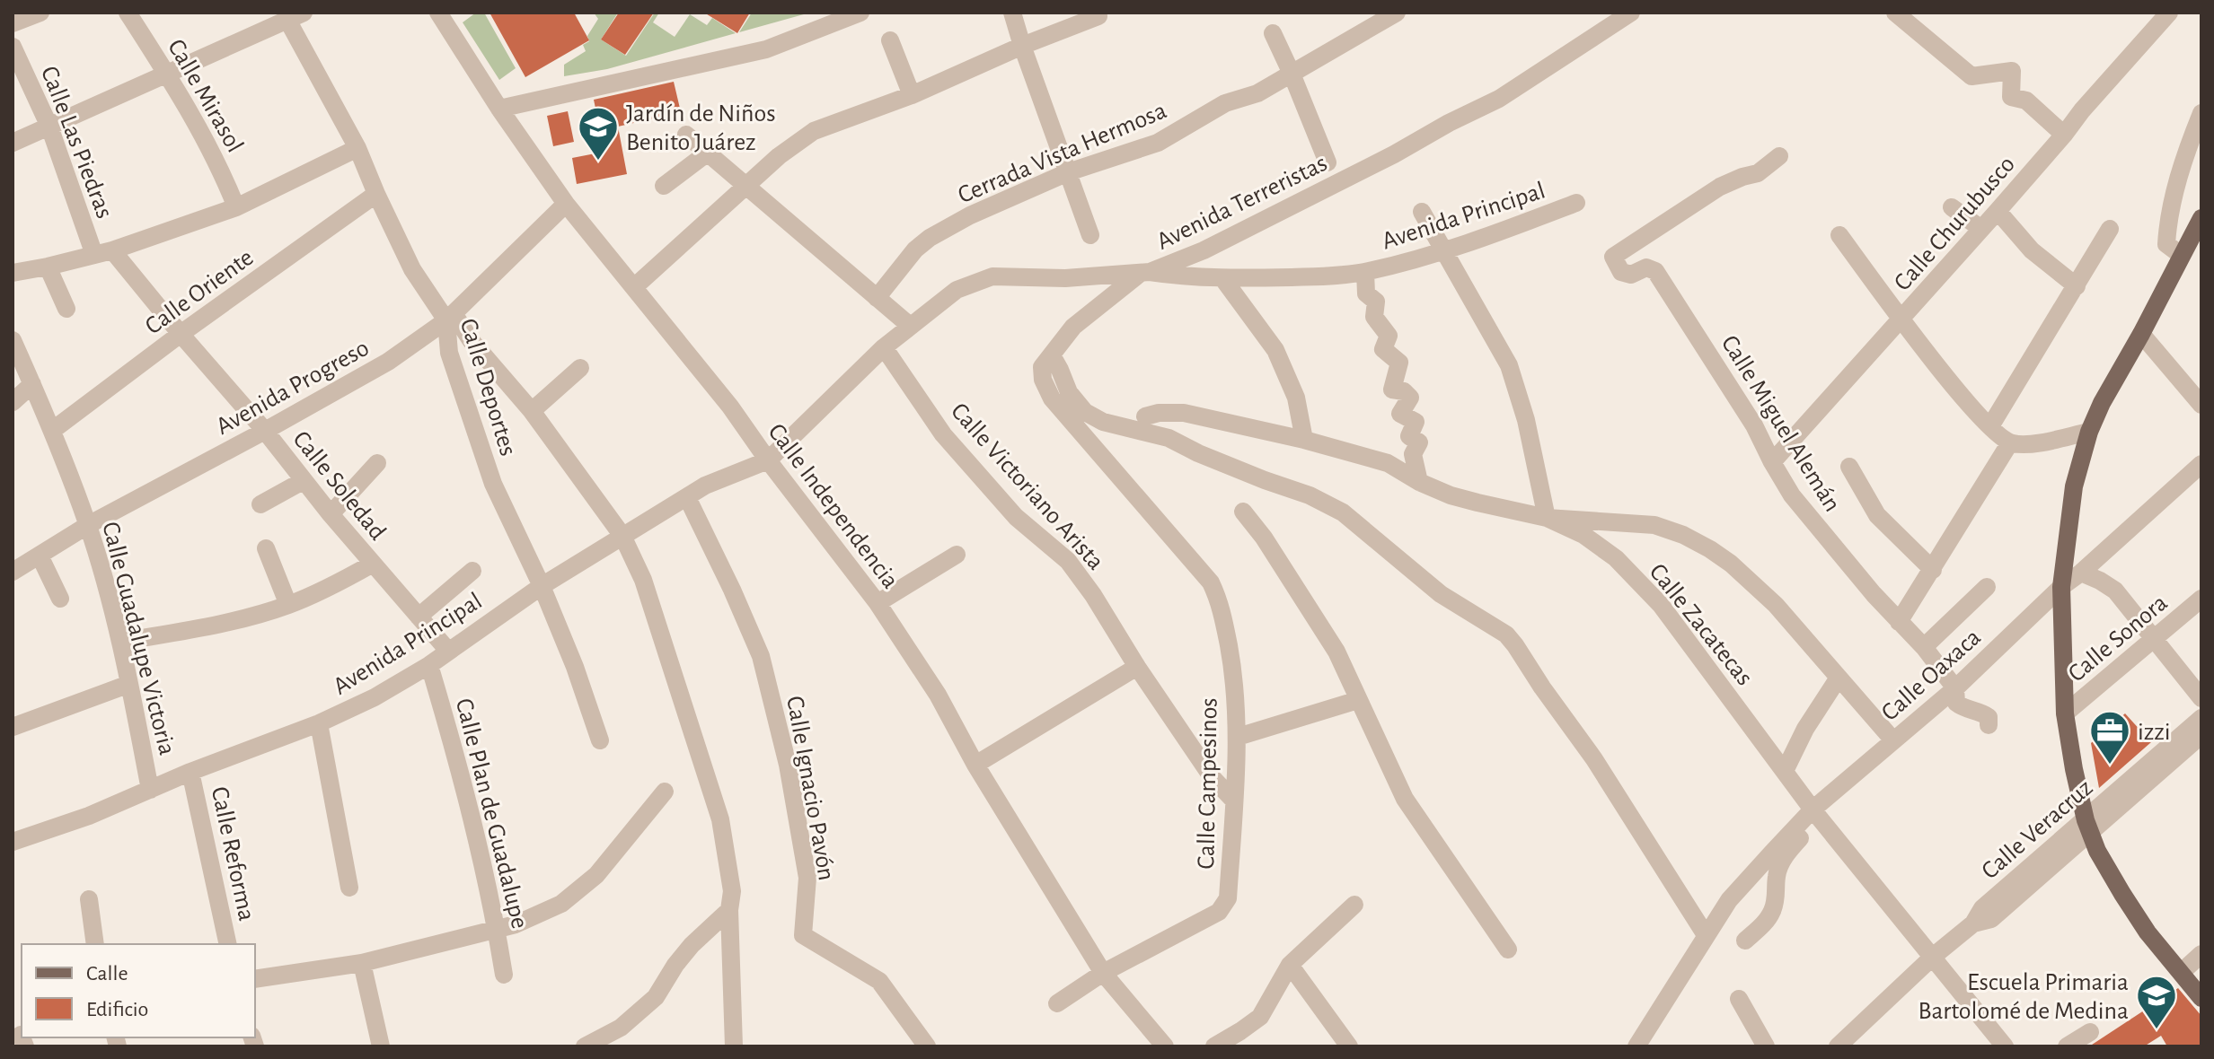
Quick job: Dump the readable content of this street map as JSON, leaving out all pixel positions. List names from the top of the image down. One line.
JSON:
{"streets":{"street":["Calle Mirasol","Calle Las Piedras","Cerrada Vista Hermosa","Avenida Terreristas","Avenida Principal","Calle Churubusco","Calle Oriente","Avenida Progreso","Calle Deportes","Calle Miguel Alemán","Calle Soledad","Calle Victoriano Arista","Calle Independencia","Calle Zacatecas","Calle Sonora","Calle Guadalupe Victoria","Calle Oaxaca","Calle Campesinos","Calle Ignacio Pavón","Calle Plan de Guadalupe","Calle Veracruz","Calle Reforma"]},"crossings":[["Calle Las Piedras","Calle Soledad"],["Avenida Terreristas","Avenida Principal"],["Avenida Terreristas","Calle Victoriano Arista"],["Avenida Terreristas","Calle Independencia"],["Avenida Terreristas","Calle Campesinos"],["Avenida Principal","Calle Deportes"],["Avenida Principal","Calle Soledad"],["Avenida Principal","Calle Independencia"],["Avenida Principal","Calle Guadalupe Victoria"],["Avenida Principal","Calle Campesinos"],["Avenida Principal","Calle Ignacio Pavón"],["Avenida Principal","Calle Plan de Guadalupe"],["Avenida Principal","Calle Reforma"],["Calle Churubusco","Calle Miguel Alemán"],["Calle Oriente","Calle Deportes"],["Calle Oriente","Calle Soledad"],["Calle Oriente","Calle Guadalupe Victoria"],["Avenida Progreso","Calle Deportes"],["Avenida Progreso","Calle Soledad"],["Avenida Progreso","Calle Independencia"],["Avenida Progreso","Calle Guadalupe Victoria"],["Calle Miguel Alemán","Calle Oaxaca"],["Calle Victoriano Arista","Calle Campesinos"],["Calle Independencia","Calle Campesinos"],["Calle Zacatecas","Calle Oaxaca"],["Calle Zacatecas","Calle Veracruz"]],"places":{"school or university":["Jardín de Niños Benito Juárez","Escuela Primaria Bartolomé de Medina"],"office":["izzi"]},"legend":["Calle","Edificio"]}
